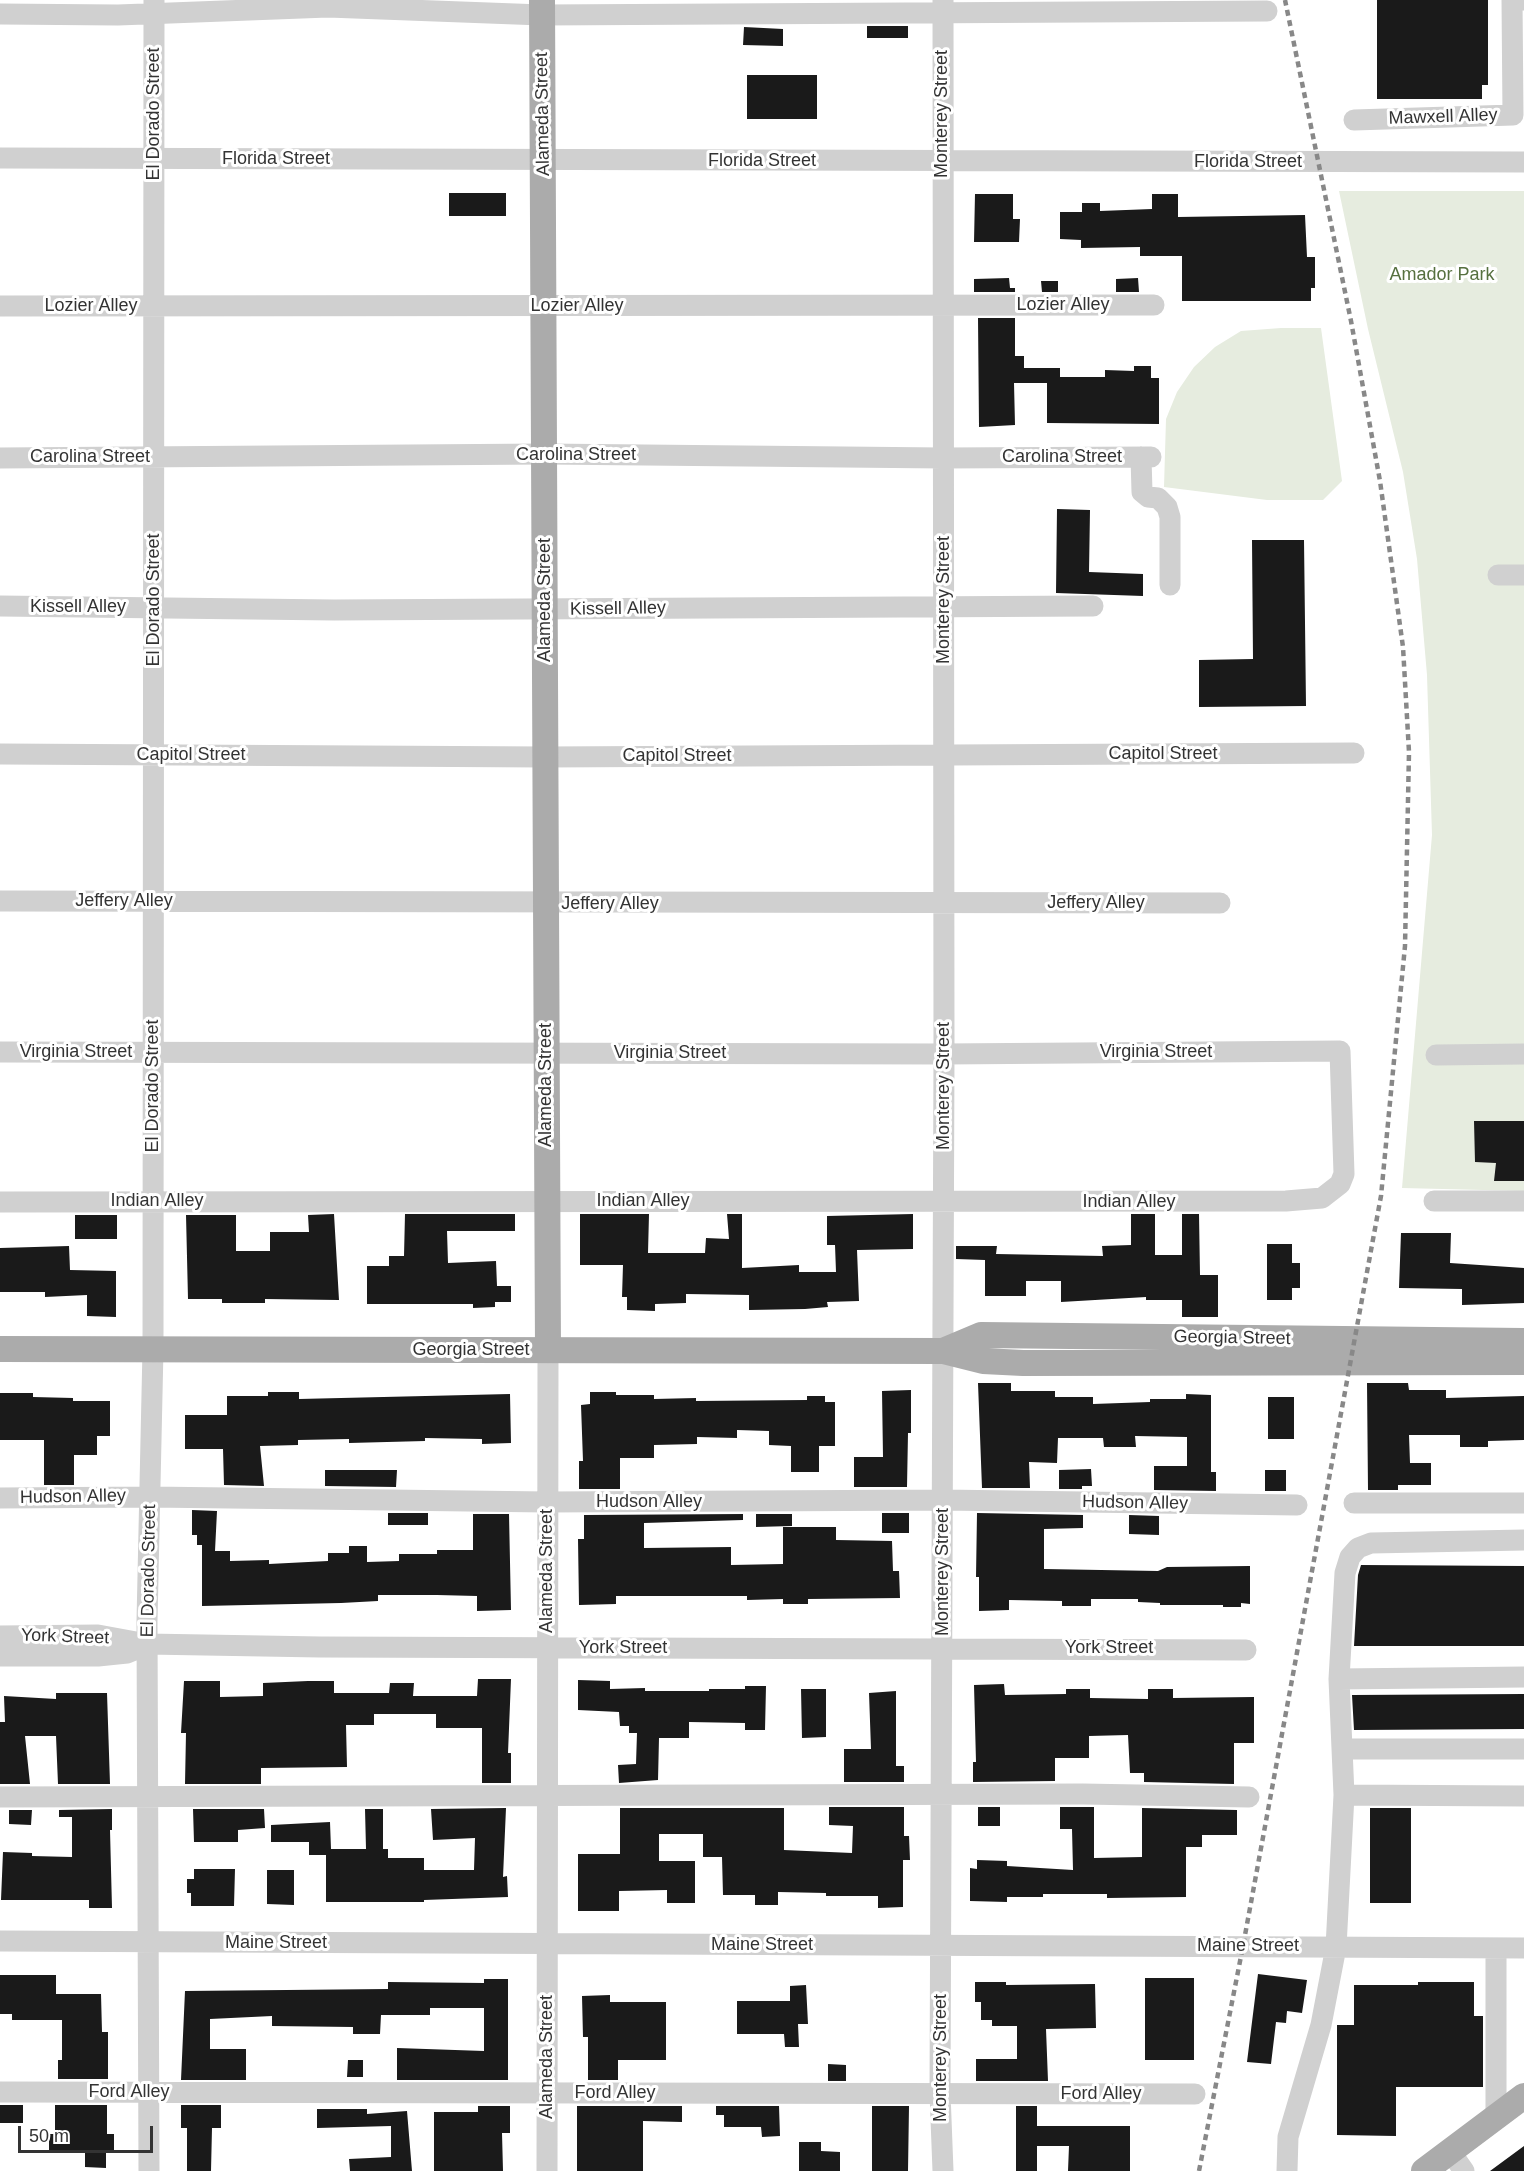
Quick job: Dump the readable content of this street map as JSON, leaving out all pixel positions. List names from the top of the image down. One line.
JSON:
{"streets":{"main road":["Alameda Street","Georgia Street"],"street":["El Dorado Street","Monterey Street","Mawxell Alley","Florida Street","Lozier Alley","Carolina Street","Kissell Alley","Capitol Street","Jeffery Alley","Virginia Street","Indian Alley","Hudson Alley","York Street","Maine Street","Ford Alley"]},"crossings":[["El Dorado Street","Florida Street"],["El Dorado Street","Lozier Alley"],["El Dorado Street","Carolina Street"],["El Dorado Street","Kissell Alley"],["El Dorado Street","Capitol Street"],["El Dorado Street","Jeffery Alley"],["El Dorado Street","Virginia Street"],["El Dorado Street","Indian Alley"],["El Dorado Street","Georgia Street"],["El Dorado Street","Hudson Alley"],["El Dorado Street","York Street"],["El Dorado Street","Maine Street"],["El Dorado Street","Ford Alley"],["Alameda Street","Florida Street"],["Alameda Street","Lozier Alley"],["Alameda Street","Carolina Street"],["Alameda Street","Kissell Alley"],["Alameda Street","Capitol Street"],["Alameda Street","Jeffery Alley"],["Alameda Street","Virginia Street"],["Alameda Street","Indian Alley"],["Alameda Street","Georgia Street"],["Alameda Street","Hudson Alley"],["Alameda Street","York Street"],["Alameda Street","Maine Street"],["Alameda Street","Ford Alley"],["Monterey Street","Florida Street"],["Monterey Street","Lozier Alley"],["Monterey Street","Carolina Street"],["Monterey Street","Kissell Alley"],["Monterey Street","Capitol Street"],["Monterey Street","Jeffery Alley"],["Monterey Street","Virginia Street"],["Monterey Street","Indian Alley"],["Monterey Street","Georgia Street"],["Monterey Street","Hudson Alley"],["Monterey Street","York Street"],["Monterey Street","Maine Street"],["Monterey Street","Ford Alley"],["Virginia Street","Indian Alley"]],"parks":["Amador Park"],"scale_bar":"50 m"}
